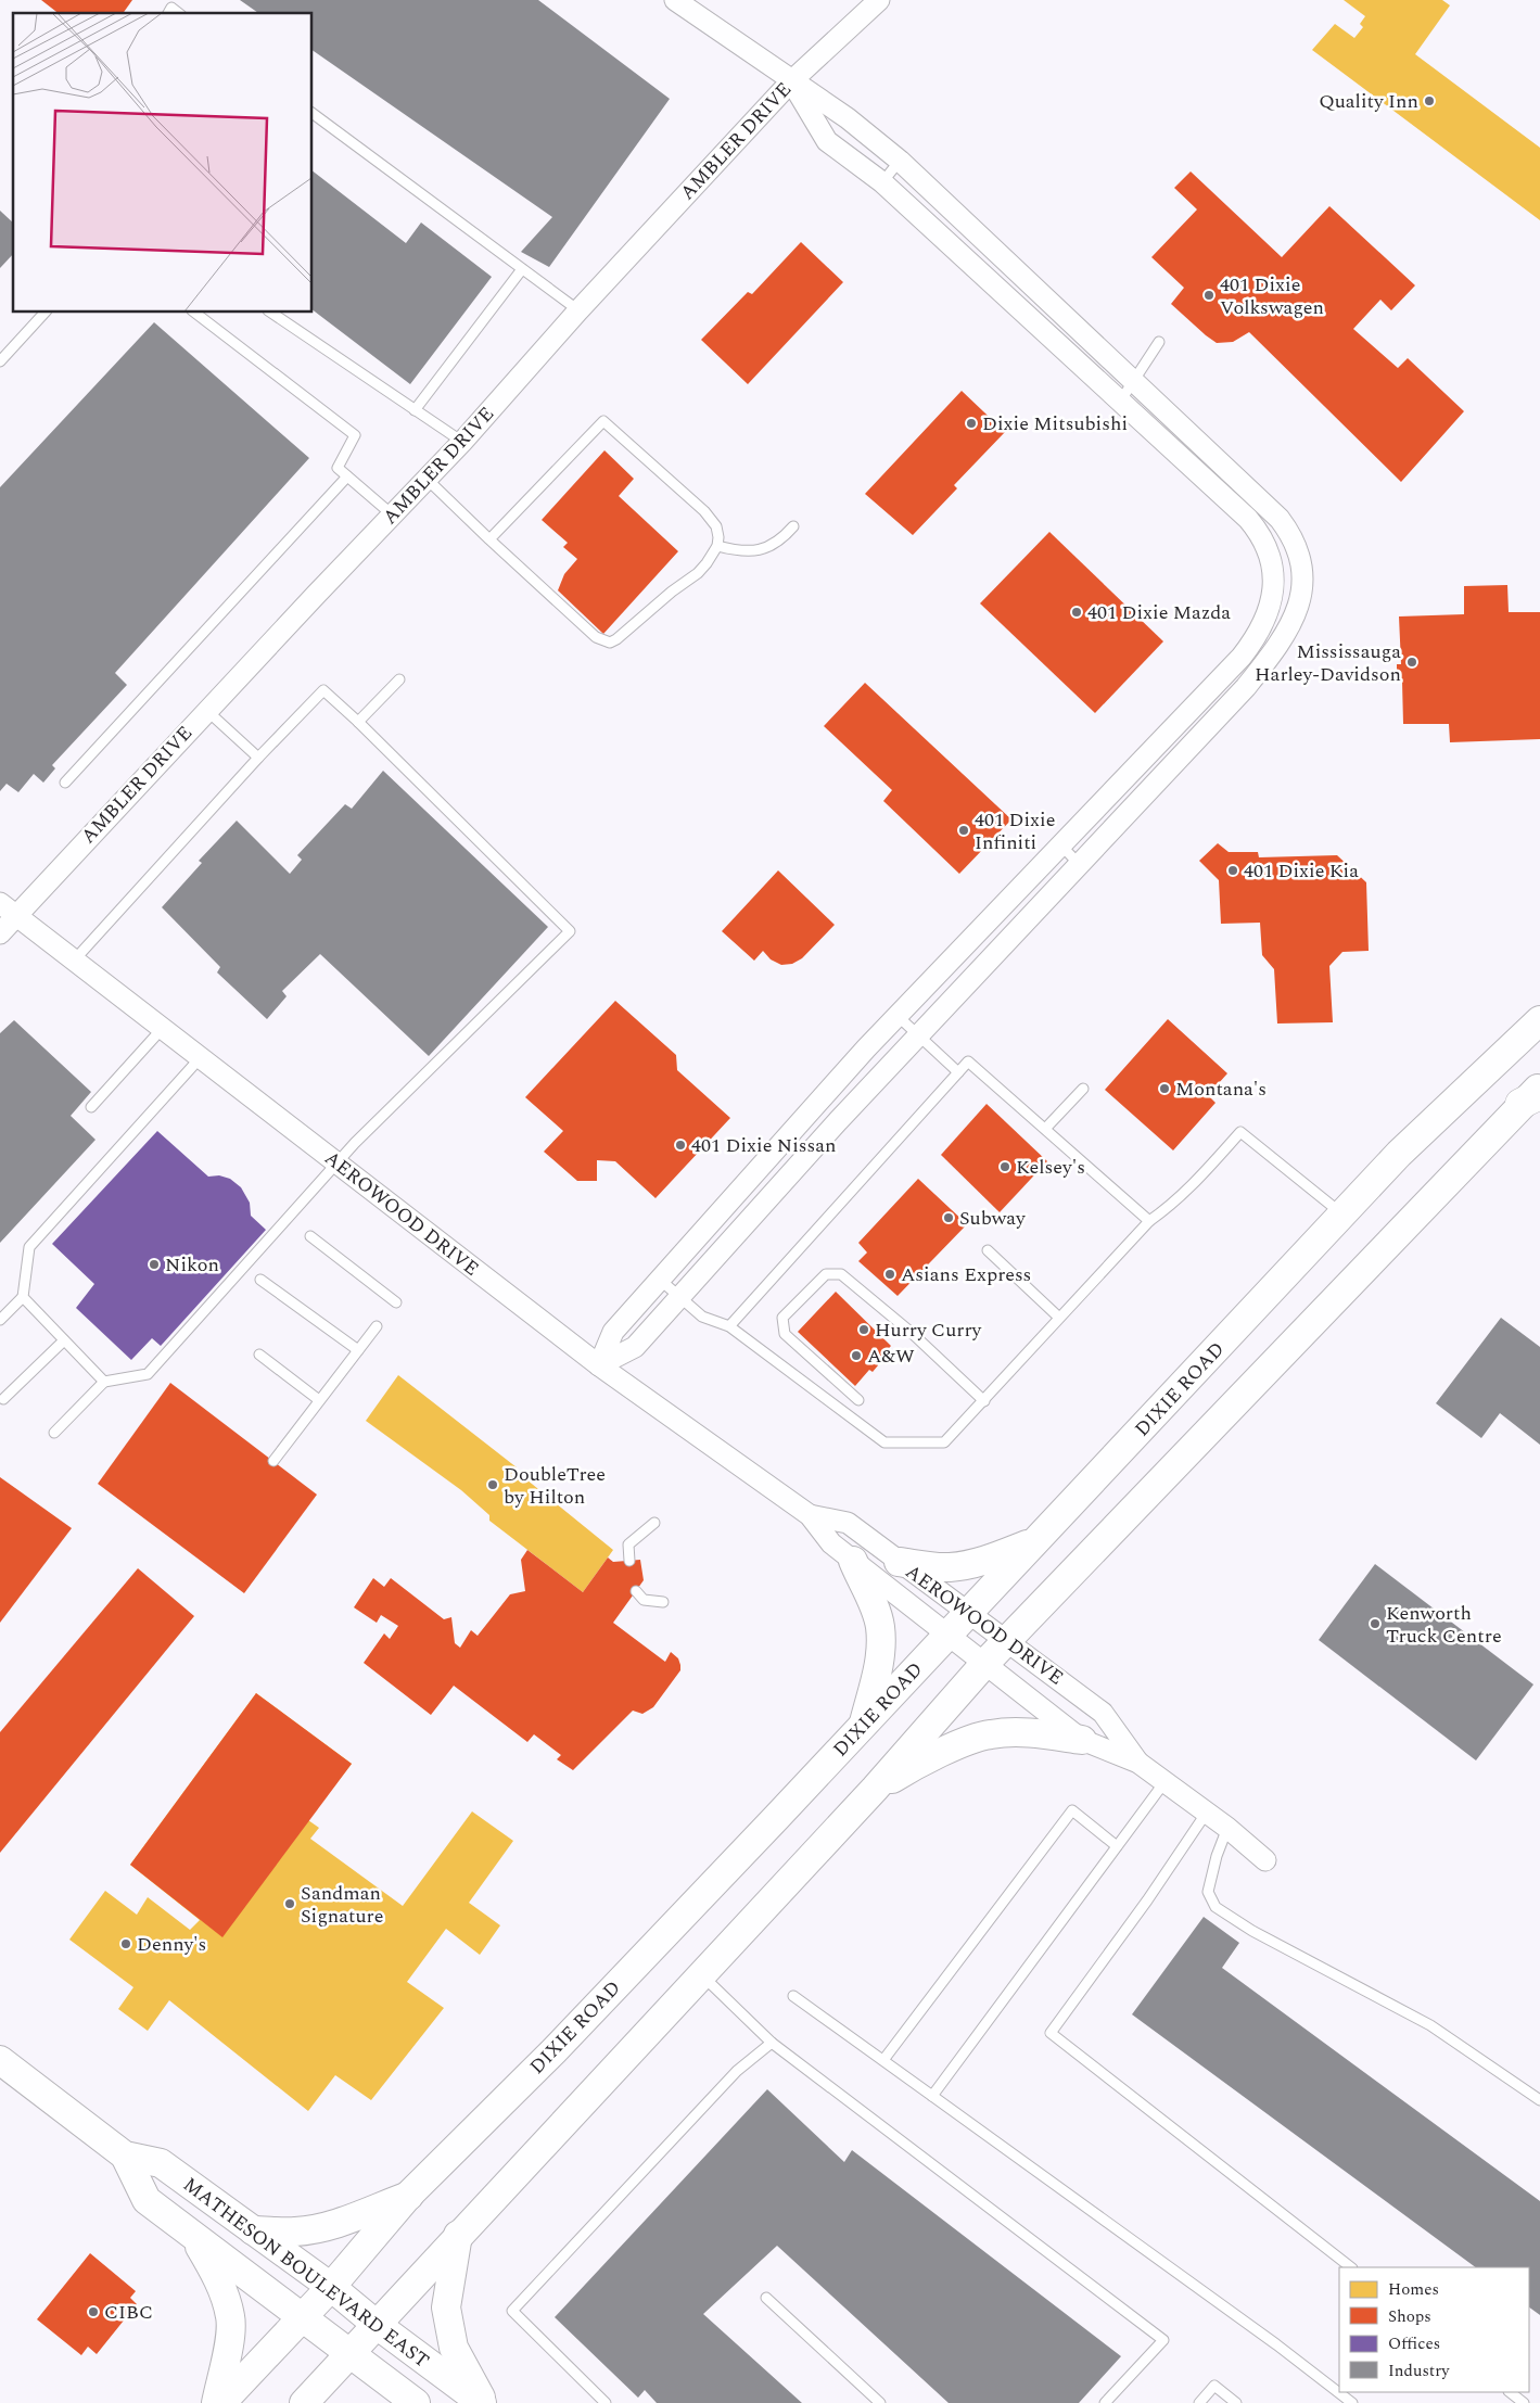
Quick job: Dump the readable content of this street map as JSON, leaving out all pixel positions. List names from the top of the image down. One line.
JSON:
{"streets":{"main road":["DIXIE ROAD","MATHESON BOULEVARD EAST"],"street":["AMBLER DRIVE","AEROWOOD DRIVE"]},"crossings":[["AMBLER DRIVE","AEROWOOD DRIVE"],["AEROWOOD DRIVE","DIXIE ROAD"],["DIXIE ROAD","MATHESON BOULEVARD EAST"]],"places":["Quality Inn","401 Dixie Volkswagen","Dixie Mitsubishi","401 Dixie Mazda","Mississauga Harley-Davidson","401 Dixie Infiniti","401 Dixie Kia","Montana's","401 Dixie Nissan","Kelsey's","Subway","Nikon","Asians Express","Hurry Curry","A&W","DoubleTree by Hilton","Kenworth Truck Centre","Sandman Signature","Denny's","CIBC"],"legend":["Homes","Shops","Offices","Industry"]}
